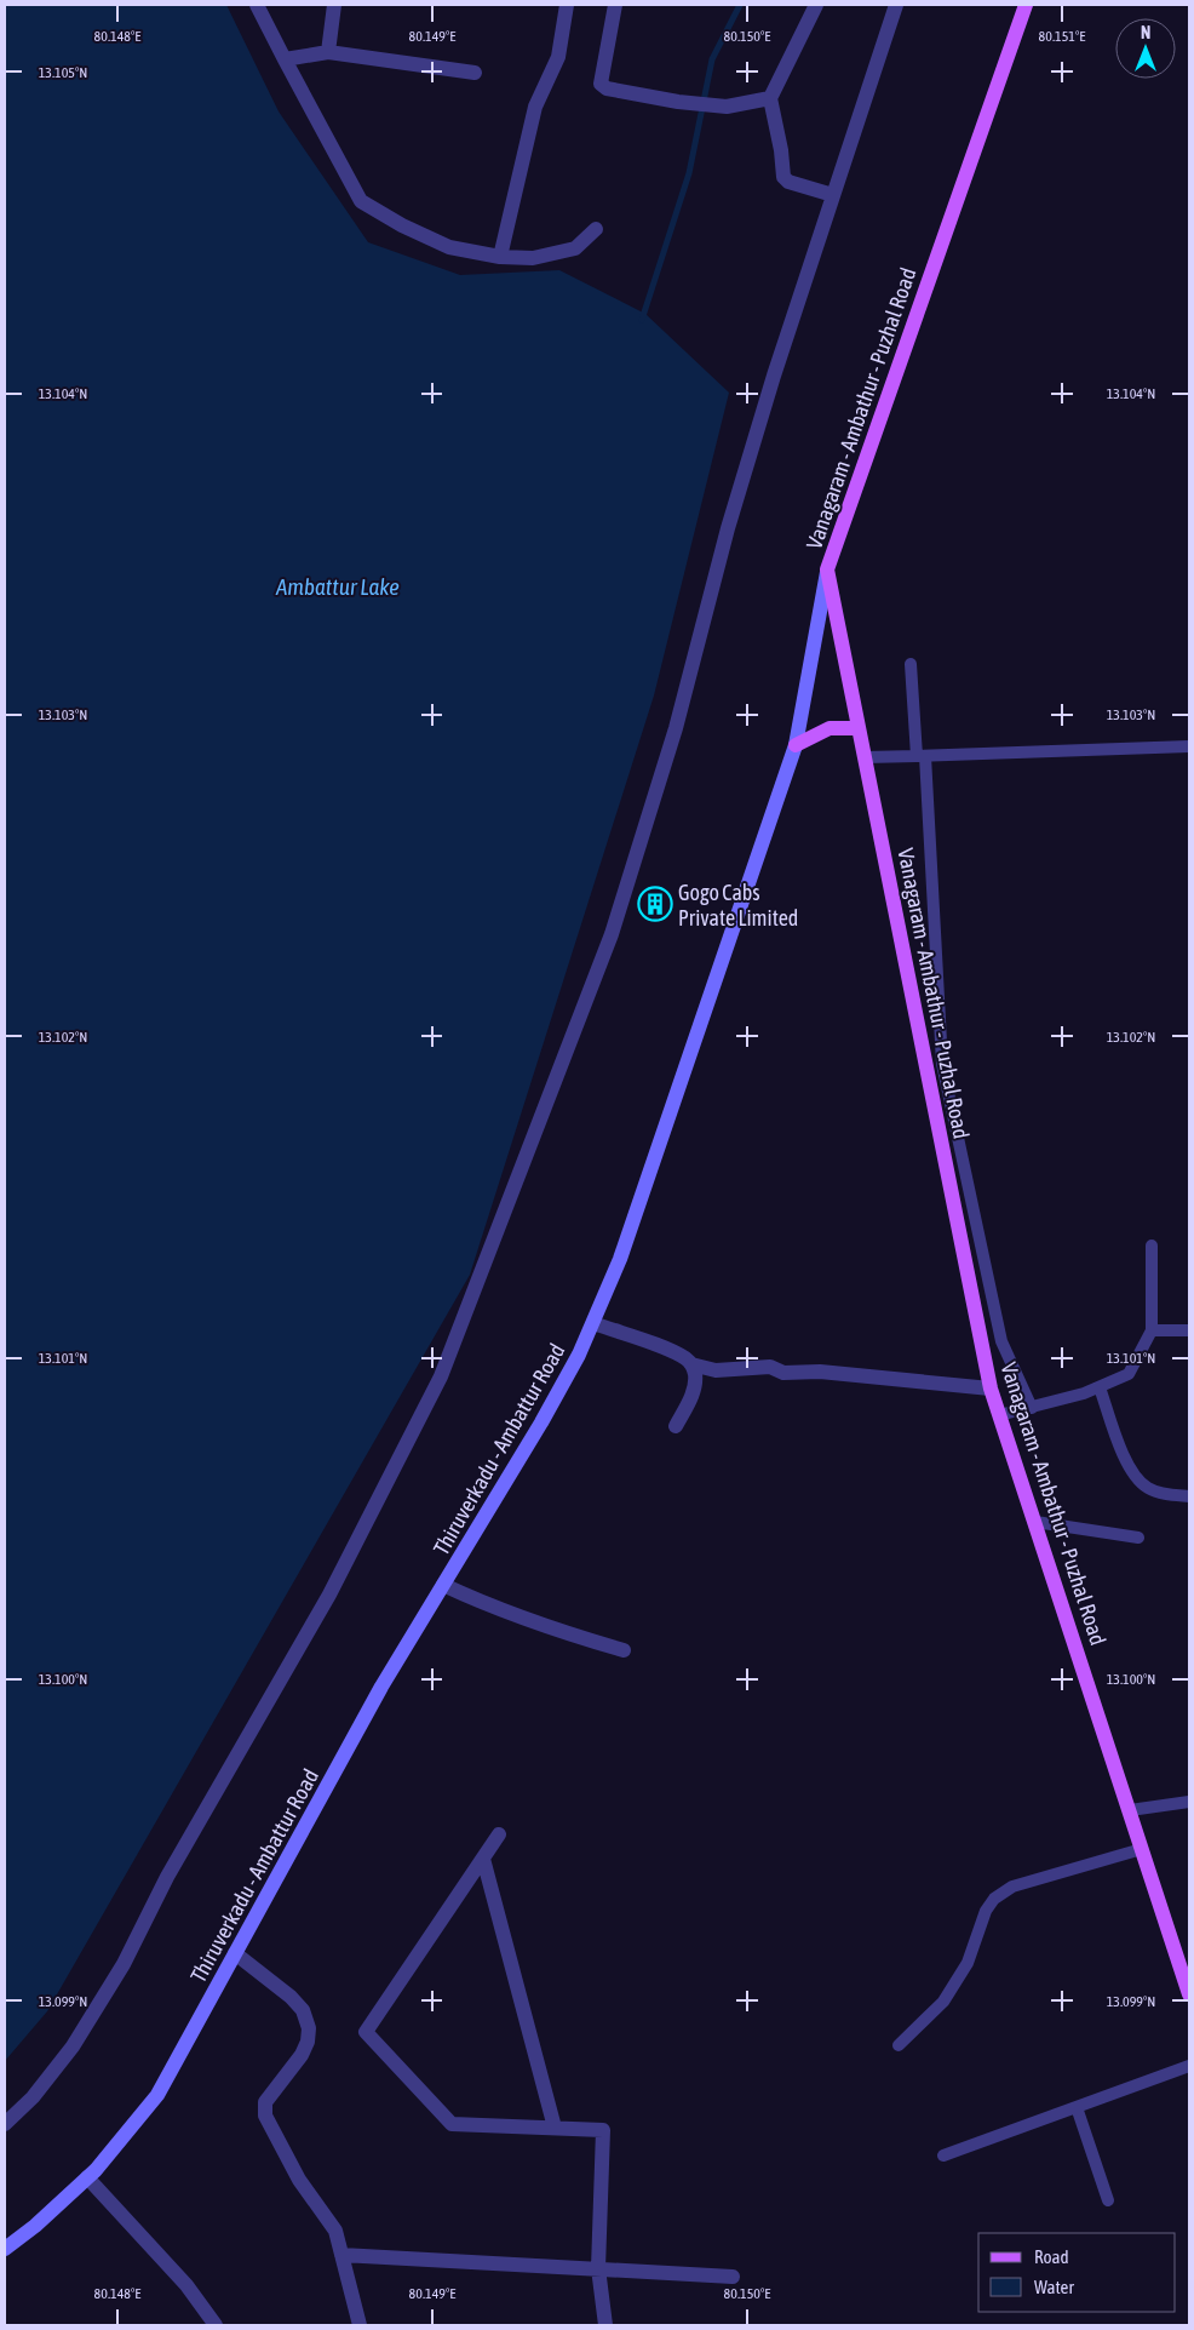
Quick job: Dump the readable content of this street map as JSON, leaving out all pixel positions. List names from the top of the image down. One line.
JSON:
{"streets":{"main road":["Vanagaram - Ambathur - Puzhal Road","Thiruverkadu - Ambattur Road"]},"crossings":[["Vanagaram - Ambathur - Puzhal Road","Thiruverkadu - Ambattur Road"]],"water":["Ambattur Lake"],"places":{"building":["Gogo Cabs Private Limited"]},"legend":["Road","Water"],"north":"top","coordinates":["80.148°E","80.149°E","80.150°E","80.151°E","13.105°N","13.104°N","13.103°N","13.102°N","13.101°N","13.100°N","13.099°N"]}
